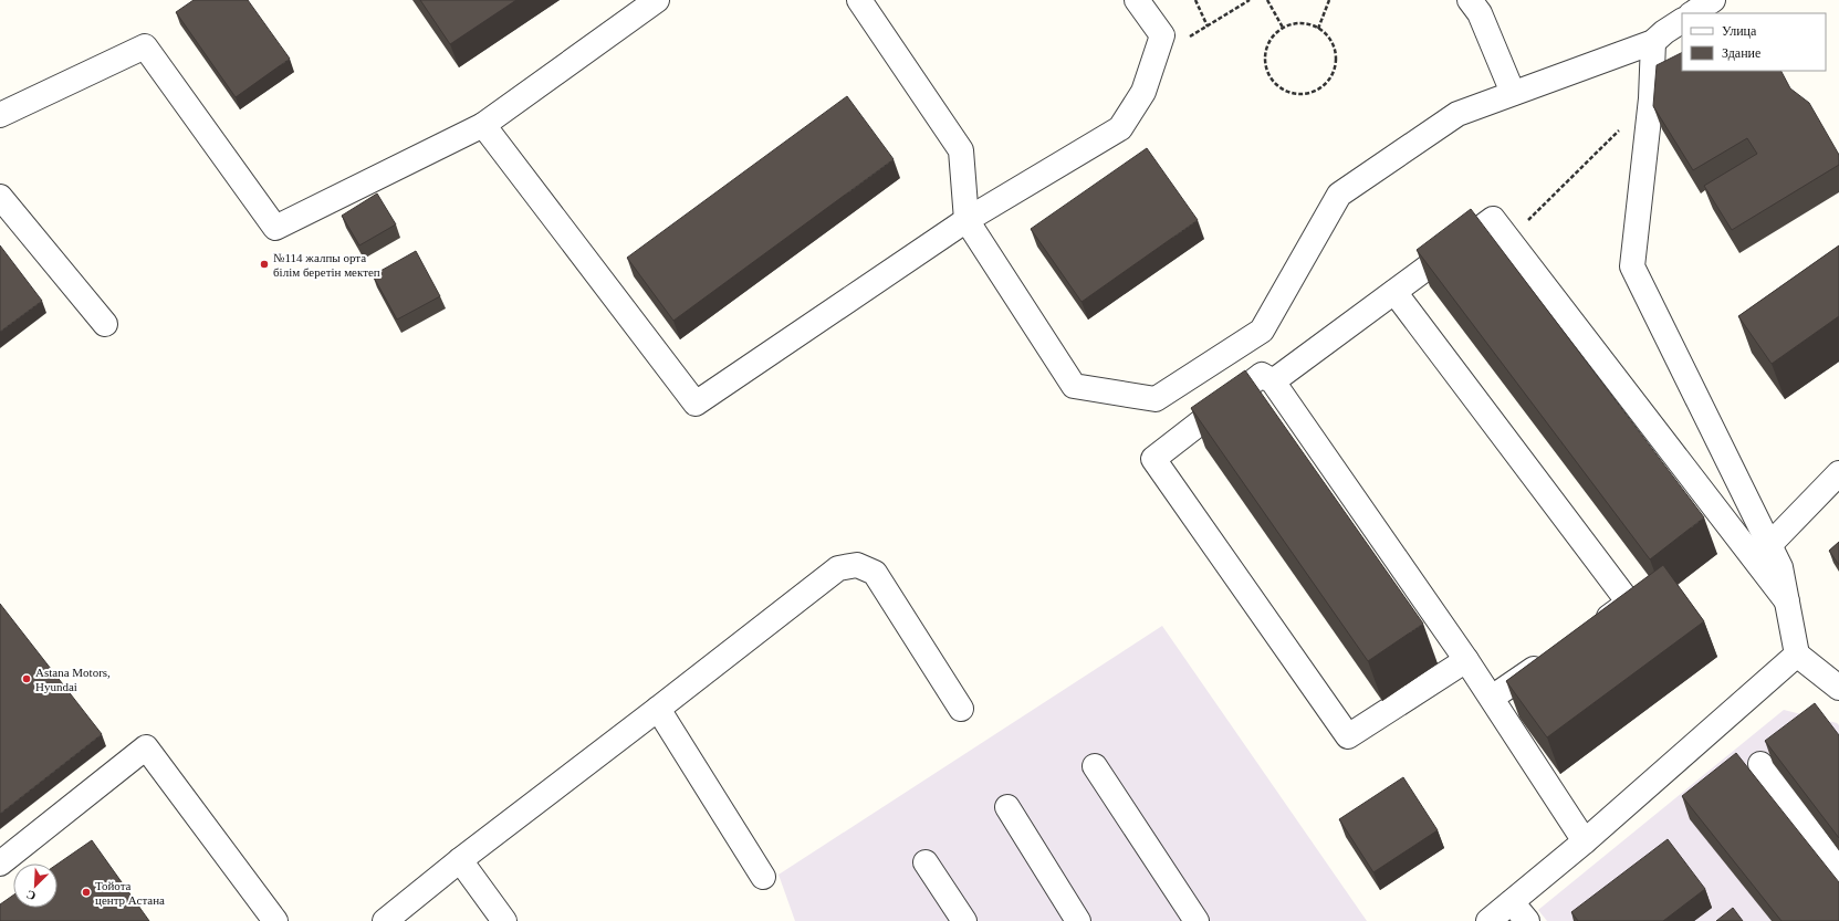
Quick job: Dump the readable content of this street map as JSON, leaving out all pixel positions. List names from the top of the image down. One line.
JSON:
{"places":["№114 жалпы орта білім беретін мектеп","Astana Motors, Hyundai","Тойота центр Астана"],"legend":["Улица","Здание"],"north":"bottom left"}
